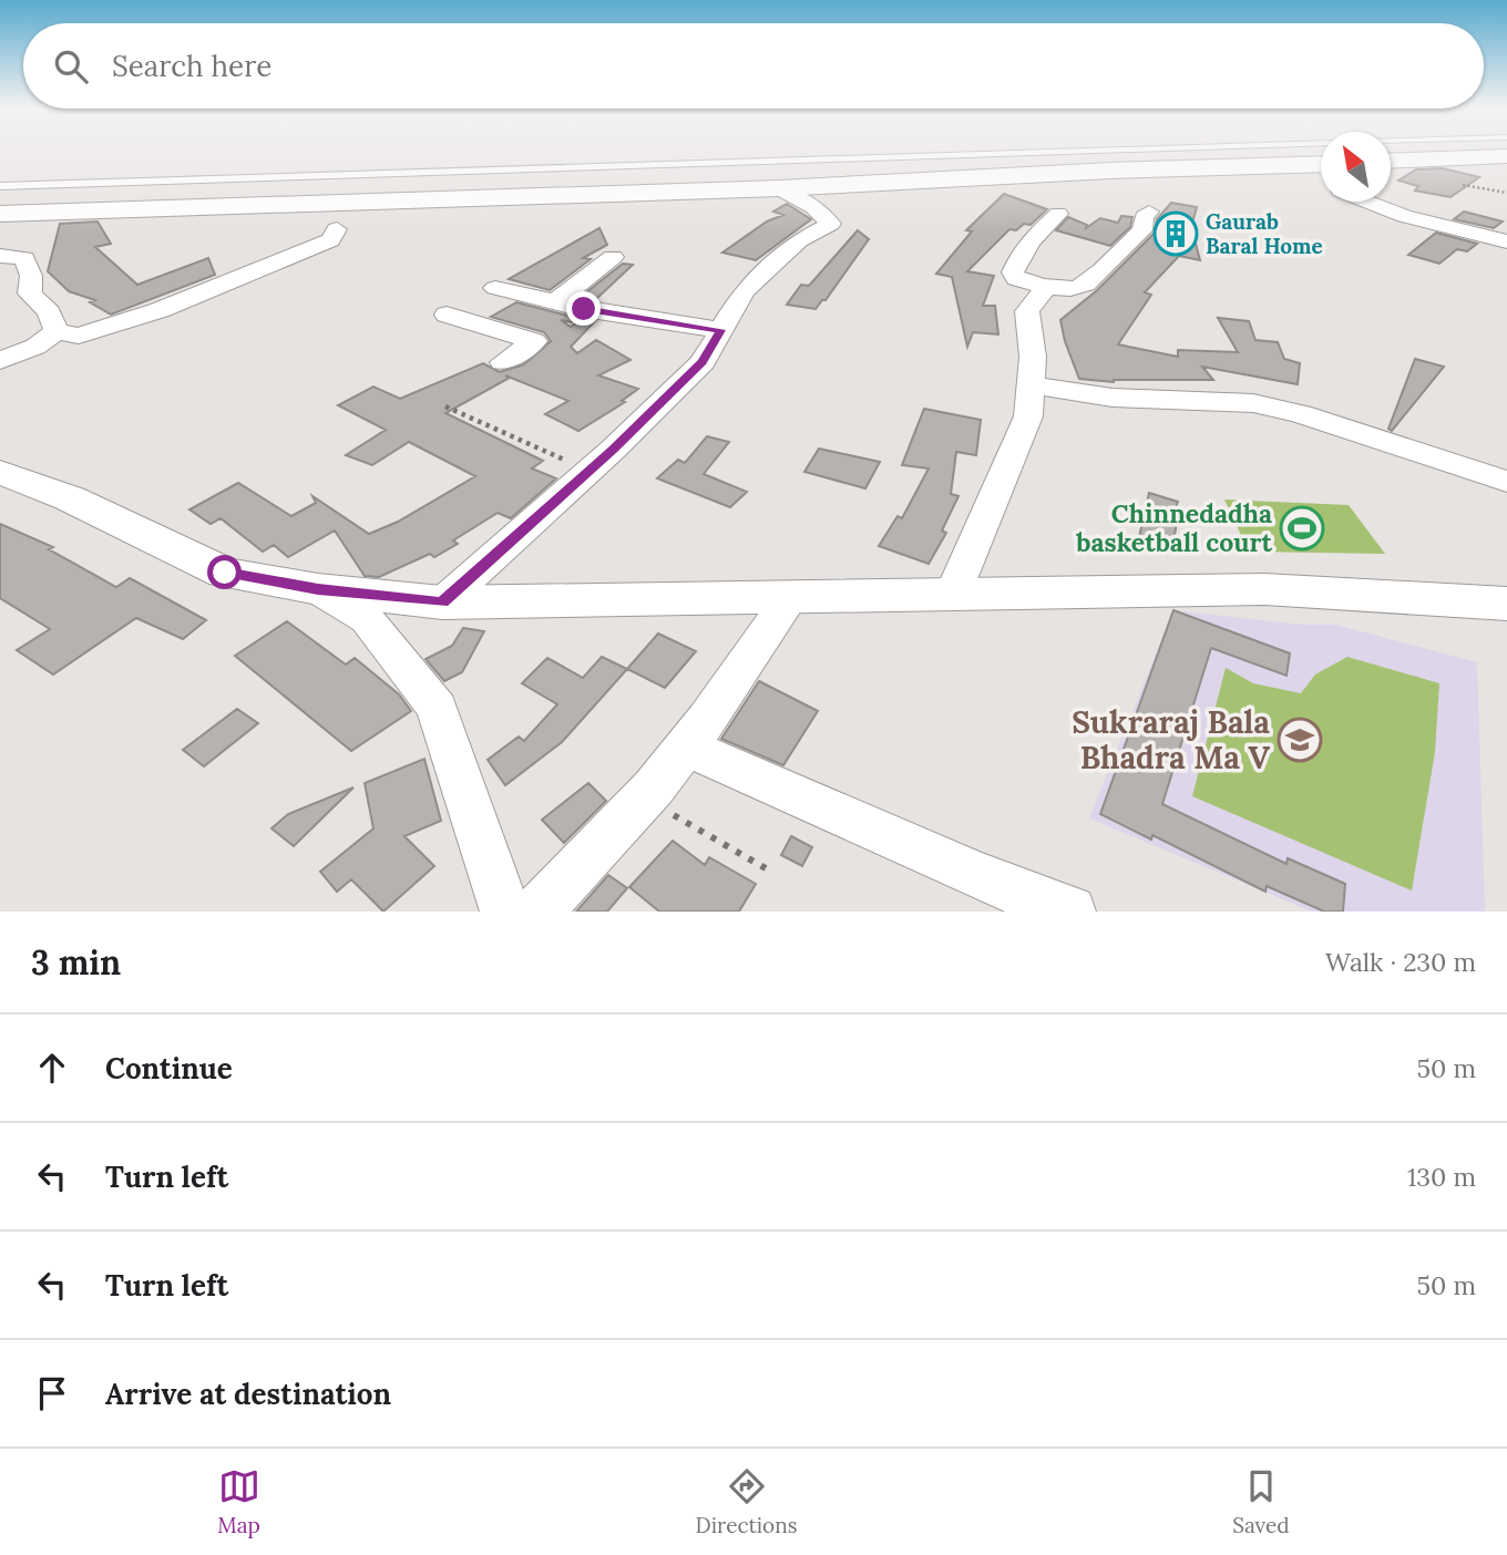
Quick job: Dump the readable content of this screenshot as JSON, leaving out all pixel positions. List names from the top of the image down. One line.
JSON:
{"places":{"building":["Gaurab Baral Home"],"sports":["Chinnedadha basketball court"],"school or university":["Sukraraj Bala Bhadra Ma V"]},"north":"top left","page":{"search":"Search here","heading":["3 min","Walk · 230 m"],"list":[["Continue","50 m"],["Turn left","130 m"],["Turn left","50 m"],"Arrive at destination"],"nav":["Map","Directions","Saved"]}}
